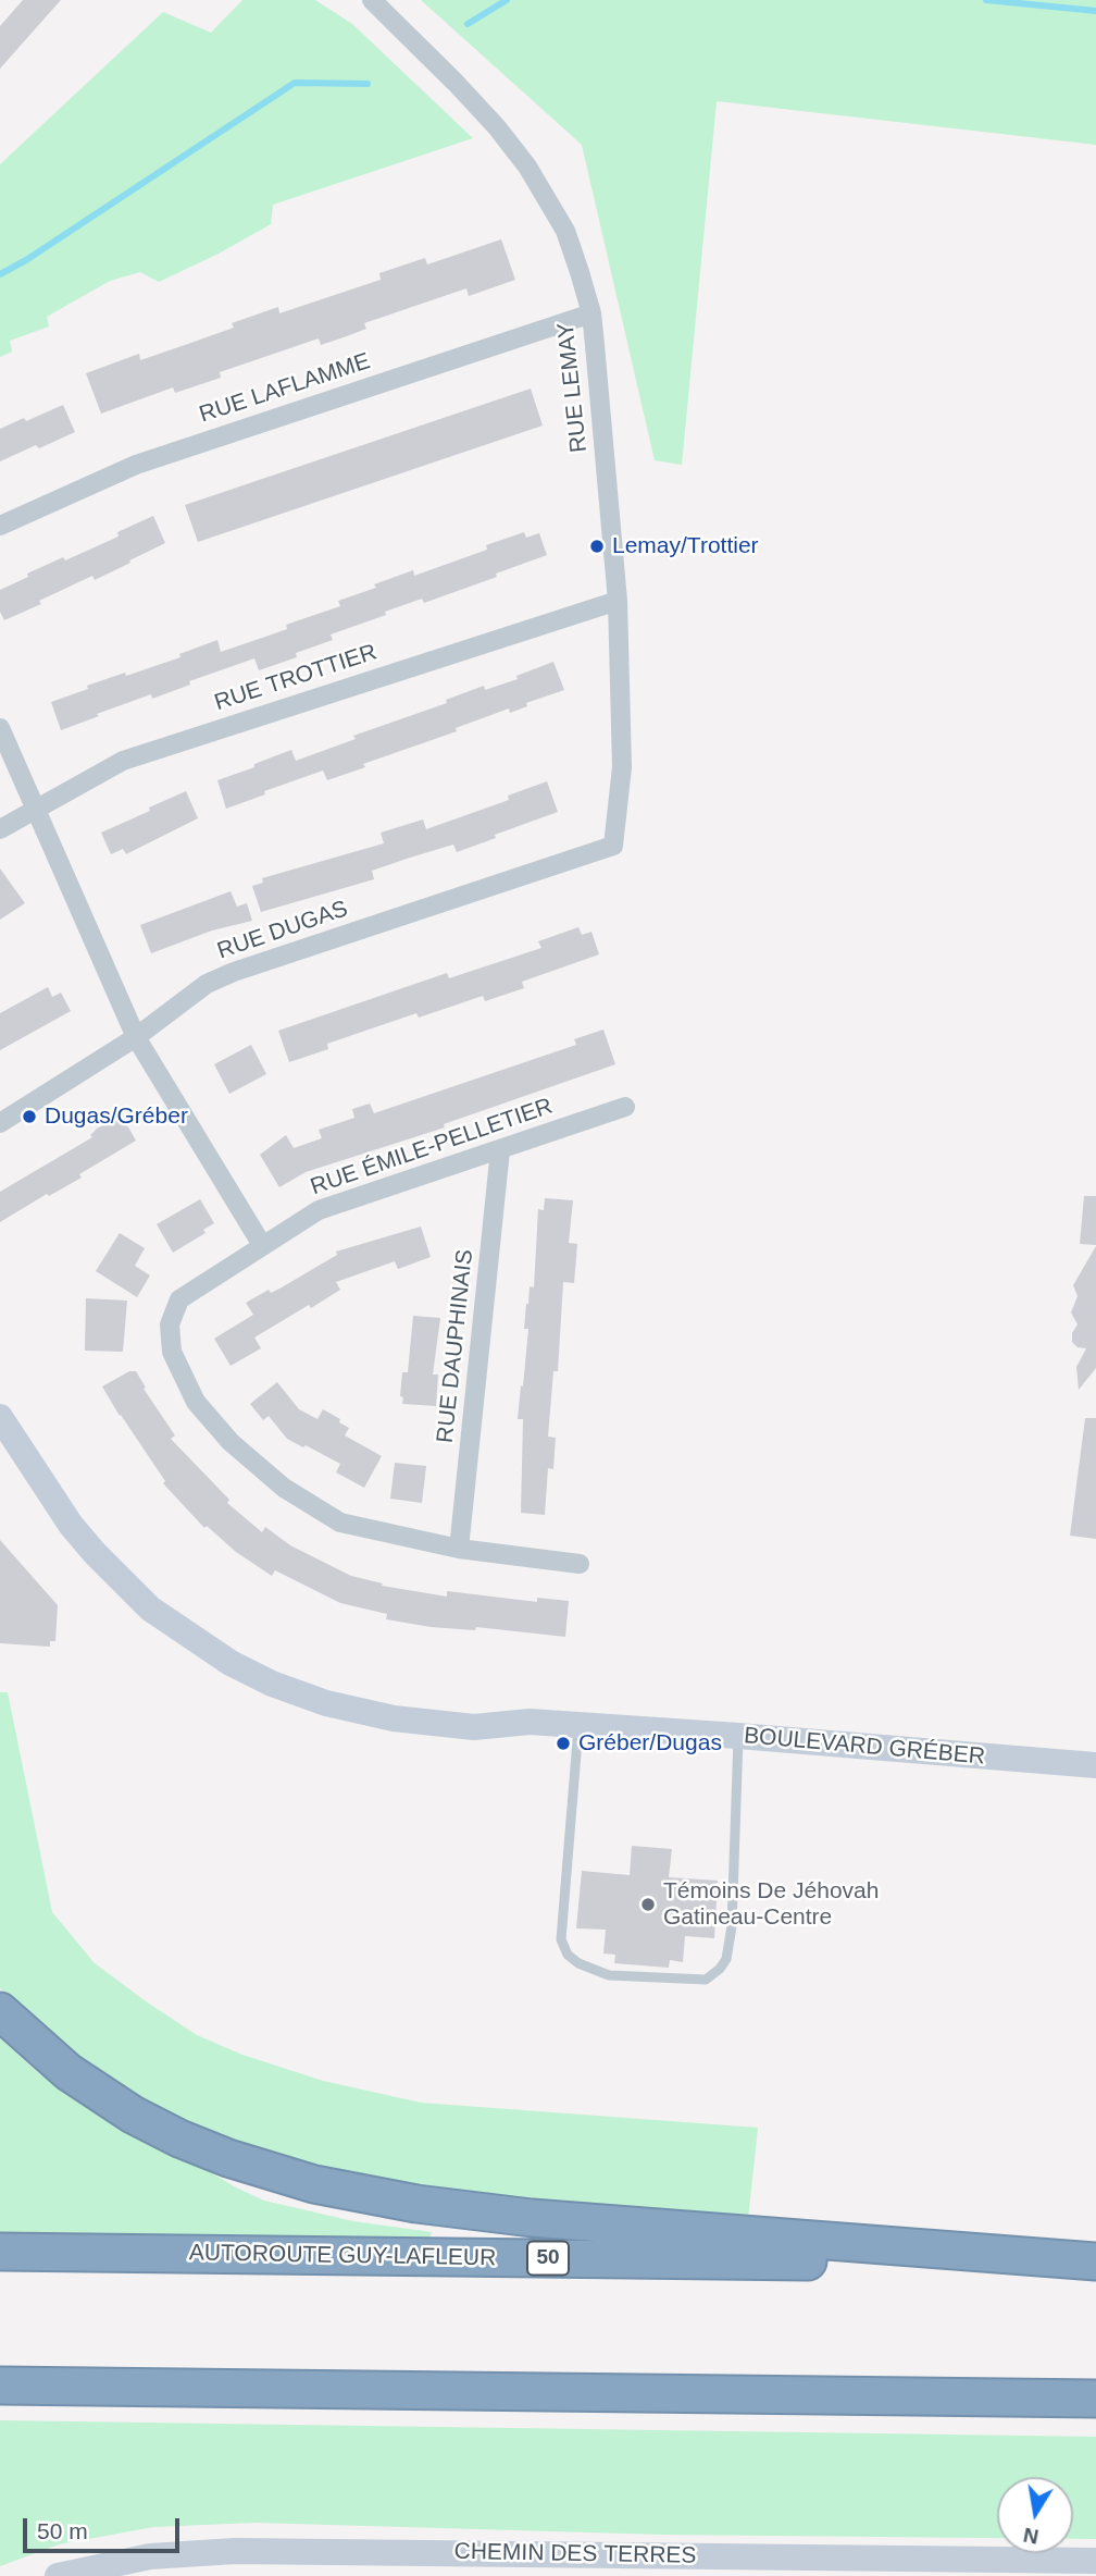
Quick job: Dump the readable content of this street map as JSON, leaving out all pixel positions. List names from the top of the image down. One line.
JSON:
{"streets":{"highway":["AUTOROUTE GUY-LAFLEUR","50"],"street":["RUE LEMAY","RUE LAFLAMME","RUE TROTTIER","RUE DUGAS","RUE ÉMILE-PELLETIER","RUE DAUPHINAIS","BOULEVARD GRÉBER","CHEMIN DES TERRES"]},"crossings":[["RUE LEMAY","RUE LAFLAMME"],["RUE LEMAY","RUE TROTTIER"],["RUE LEMAY","RUE DUGAS"],["RUE ÉMILE-PELLETIER","RUE DAUPHINAIS"]],"places":["Lemay/Trottier","Dugas/Gréber","Gréber/Dugas","Témoins De Jéhovah Gatineau-Centre"],"scale_bar":"50 m","north":"bottom"}
